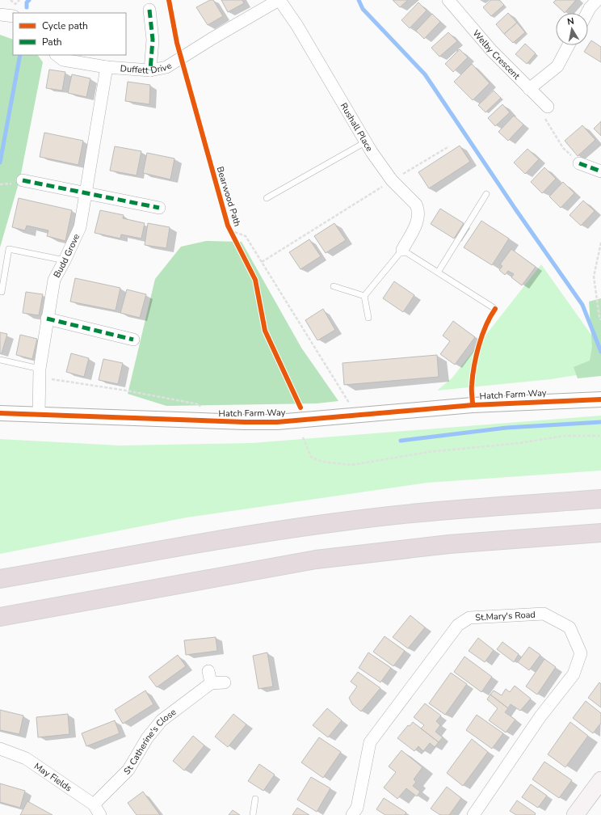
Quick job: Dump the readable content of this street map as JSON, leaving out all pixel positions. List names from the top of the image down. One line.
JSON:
{"streets":{"street":["Welby Crescent","Duffett Drive","Rushall Place","Budd Grove","Hatch Farm Way","St.Mary's Road","St Catherine's Close","May Fields"],"cycle path":["Bearwood Path"]},"crossings":[["Duffett Drive","Rushall Place"],["Duffett Drive","Bearwood Path"],["Duffett Drive","Budd Grove"],["Budd Grove","Hatch Farm Way"],["St Catherine's Close","May Fields"]],"legend":["Cycle path","Path"],"north":"top"}
